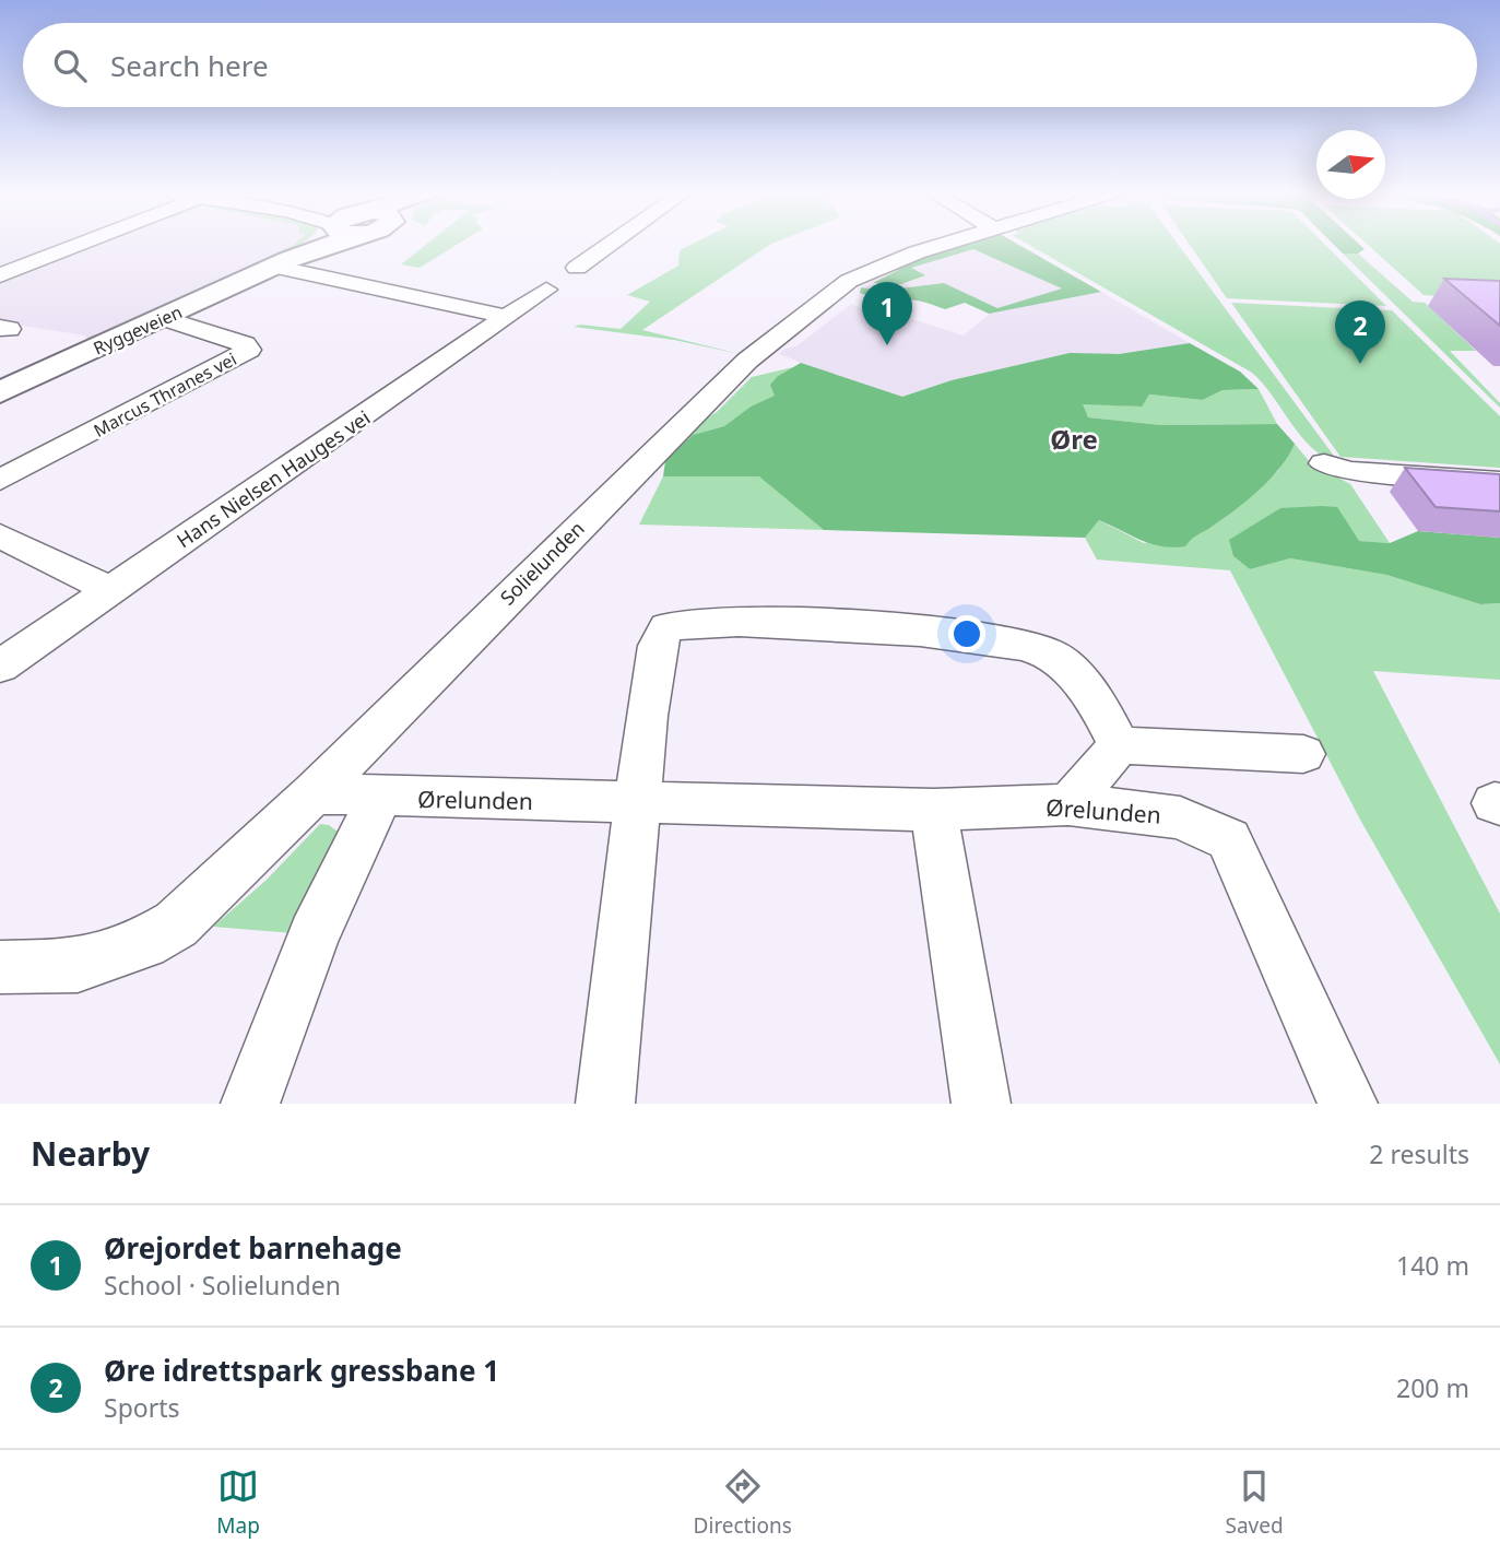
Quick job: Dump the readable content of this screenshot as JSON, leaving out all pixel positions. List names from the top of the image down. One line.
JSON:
{"streets":{"main road":["Ryggeveien"],"street":["Marcus Thranes vei","Hans Nielsen Hauges vei","Solielunden","Ørelunden"]},"crossings":[["Ryggeveien","Marcus Thranes vei"],["Solielunden","Ørelunden"]],"districts":["Øre"],"north":"right","page":{"search":"Search here","pins":["1","2"],"heading":["Nearby","2 results"],"list":[{"mark":"1","name":"Ørejordet barnehage","note":"School · Solielunden","value":"140 m"},{"mark":"2","name":"Øre idrettspark gressbane 1","note":"Sports","value":"200 m"}],"nav":["Map","Directions","Saved"]}}
